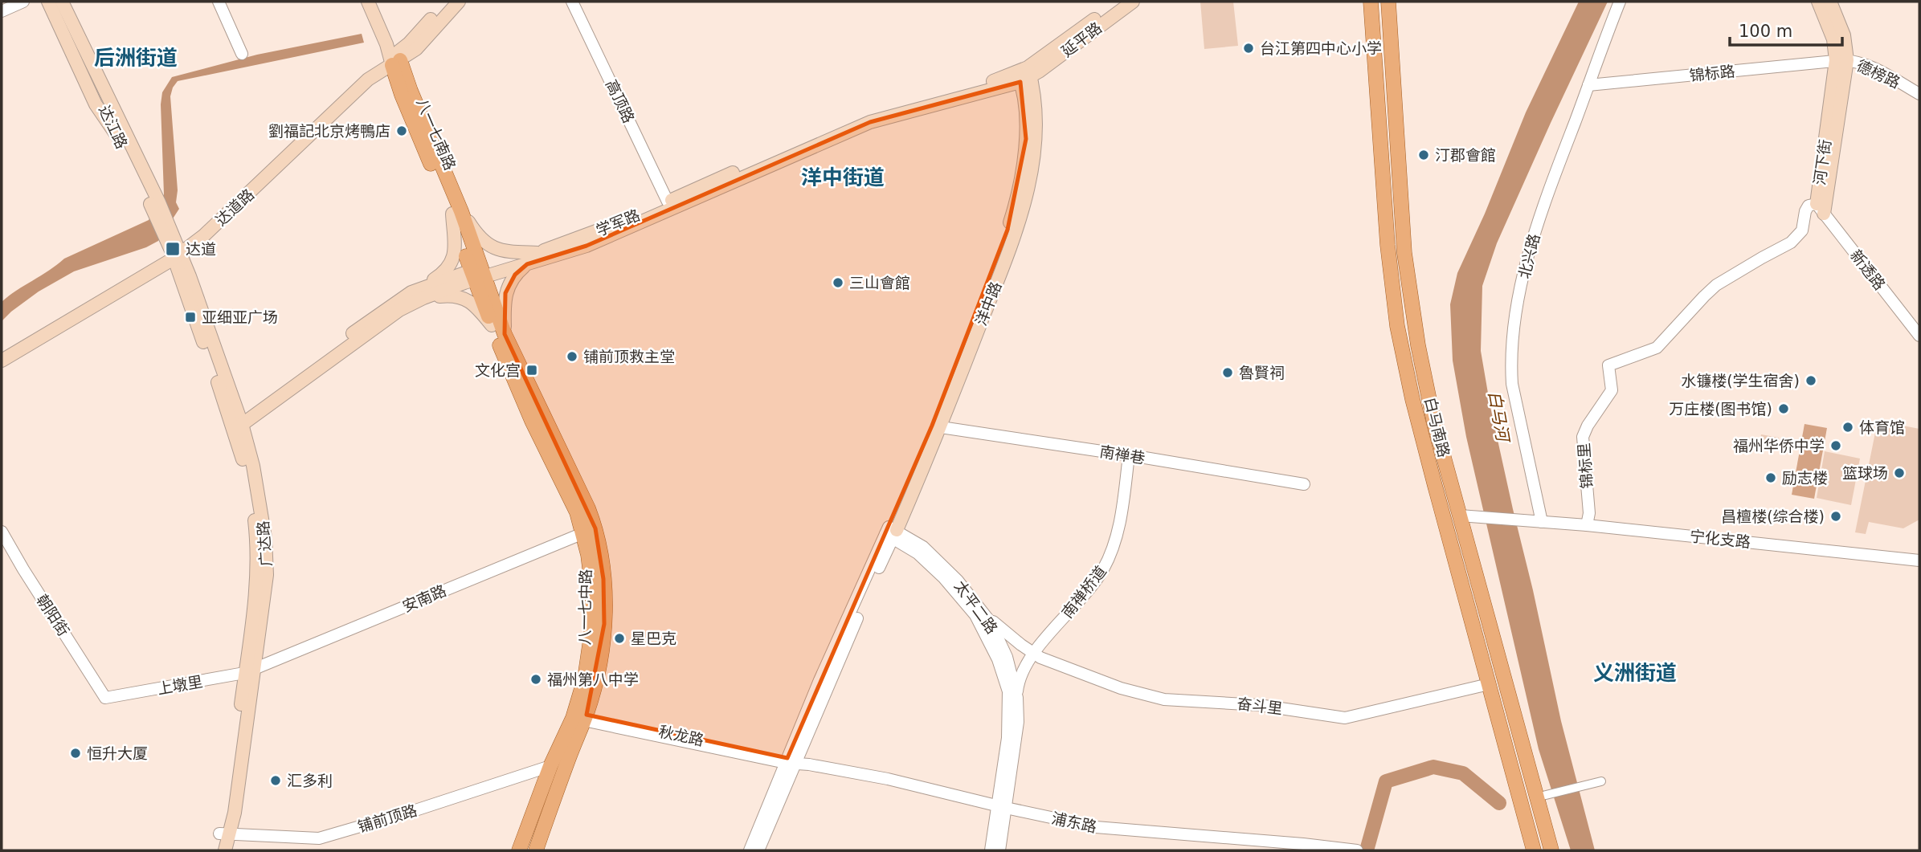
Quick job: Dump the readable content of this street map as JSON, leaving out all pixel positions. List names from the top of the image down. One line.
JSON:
{"streets":{"main road":["延平路","达江路","八一七南路","河下街","达道路","学军路","洋中路","白马南路","广达路","八一七中路"],"street":["锦标路","德榜路","高顶路","北兴路","新透路","南禅巷","锦标里","宁化支路","南禅桥道","安南路","太平二路","朝阳街","上墩里","奋斗里","秋龙路","铺前顶路","浦东路"]},"crossings":[["延平路","学军路"],["延平路","洋中路"],["锦标路","德榜路"],["锦标路","河下街"],["锦标路","北兴路"],["德榜路","河下街"],["高顶路","学军路"],["达江路","达道路"],["达江路","广达路"],["八一七南路","达道路"],["八一七南路","学军路"],["八一七南路","八一七中路"],["河下街","新透路"],["河下街","锦标里"],["达道路","广达路"],["学军路","洋中路"],["学军路","广达路"],["学军路","八一七中路"],["北兴路","宁化支路"],["洋中路","南禅巷"],["洋中路","太平二路"],["白马南路","奋斗里"],["南禅巷","南禅桥道"],["锦标里","宁化支路"],["广达路","安南路"],["广达路","上墩里"],["广达路","铺前顶路"],["南禅桥道","太平二路"],["南禅桥道","奋斗里"],["安南路","八一七中路"],["安南路","上墩里"],["八一七中路","秋龙路"],["八一七中路","铺前顶路"],["太平二路","奋斗里"],["太平二路","浦东路"],["朝阳街","上墩里"],["秋龙路","浦东路"]],"districts":["后洲街道","洋中街道","义洲街道"],"water":["白马河"],"places":{"other":["台江第四中心小学","劉福記北京烤鴨店","汀郡會館","三山會館","铺前顶救主堂","魯賢祠","水镰楼(学生宿舍)","万庄楼(图书馆)","体育馆","福州华侨中学","篮球场","励志楼","昌檀楼(综合楼)","星巴克","福州第八中学","恒升大厦","汇多利"],"transit":["达道","亚细亚广场","文化宫"]},"scale_bar":"100 m"}
